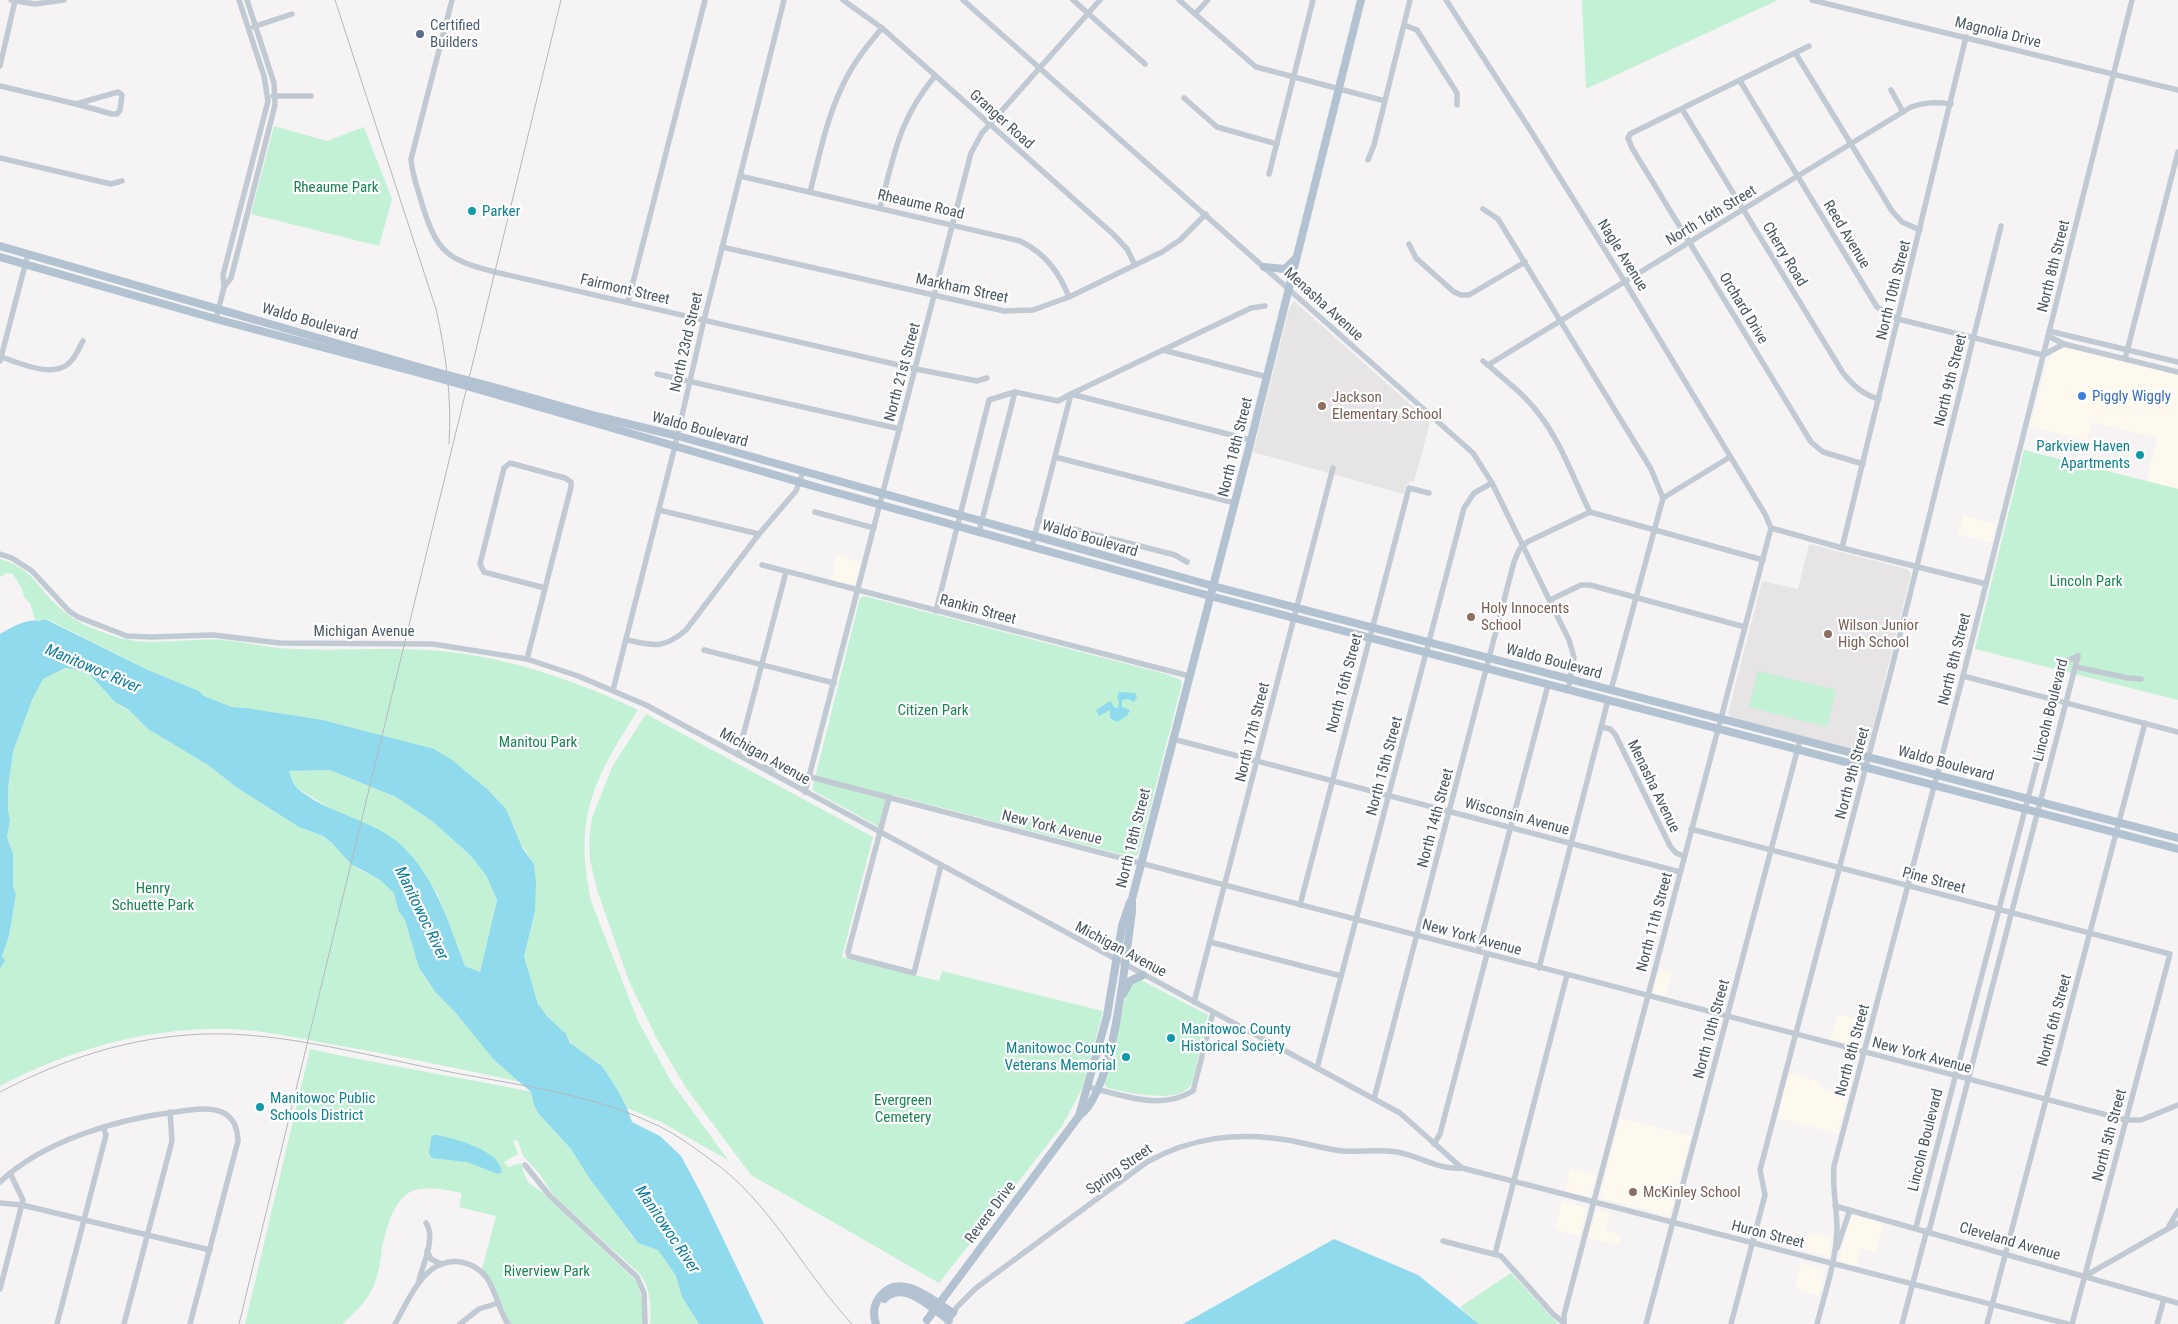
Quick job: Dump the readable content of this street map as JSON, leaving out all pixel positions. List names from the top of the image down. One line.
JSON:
{"streets":{"main road":["Waldo Boulevard","North 18th Street","Revere Drive"],"street":["Magnolia Drive","Granger Road","Rheaume Road","North 16th Street","Reed Avenue","Cherry Road","Nagle Avenue","North 8th Street","Markham Street","Fairmont Street","North 10th Street","Menasha Avenue","Orchard Drive","North 23rd Street","North 21st Street","North 9th Street","Rankin Street","Michigan Avenue","Lincoln Boulevard","North 17th Street","North 15th Street","Wisconsin Avenue","North 14th Street","New York Avenue","Pine Street","North 11th Street","North 6th Street","North 5th Street","Spring Street","Huron Street","Cleveland Avenue"]},"crossings":[["Magnolia Drive","North 8th Street"],["Magnolia Drive","North 10th Street"],["Granger Road","Markham Street"],["Granger Road","North 21st Street"],["Rheaume Road","Markham Street"],["Rheaume Road","North 23rd Street"],["Rheaume Road","North 21st Street"],["North 16th Street","Reed Avenue"],["North 16th Street","Cherry Road"],["North 16th Street","Nagle Avenue"],["North 16th Street","North 10th Street"],["North 16th Street","Orchard Drive"],["North 16th Street","Waldo Boulevard"],["North 16th Street","Wisconsin Avenue"],["North 16th Street","New York Avenue"],["Reed Avenue","North 8th Street"],["Reed Avenue","North 10th Street"],["Reed Avenue","North 9th Street"],["Cherry Road","North 10th Street"],["Cherry Road","Orchard Drive"],["Nagle Avenue","North 11th Street"],["North 8th Street","Waldo Boulevard"],["North 8th Street","New York Avenue"],["North 8th Street","Pine Street"],["North 8th Street","Huron Street"],["North 8th Street","Cleveland Avenue"],["Markham Street","Menasha Avenue"],["Markham Street","North 23rd Street"],["Markham Street","North 21st Street"],["Fairmont Street","North 23rd Street"],["Fairmont Street","North 21st Street"],["North 10th Street","Orchard Drive"],["North 10th Street","Waldo Boulevard"],["North 10th Street","New York Avenue"],["North 10th Street","Pine Street"],["North 10th Street","Huron Street"],["Menasha Avenue","Waldo Boulevard"],["Menasha Avenue","North 21st Street"],["Menasha Avenue","North 18th Street"],["Menasha Avenue","North 15th Street"],["Menasha Avenue","North 14th Street"],["Menasha Avenue","North 11th Street"],["Waldo Boulevard","North 23rd Street"],["Waldo Boulevard","North 21st Street"],["Waldo Boulevard","North 9th Street"],["Waldo Boulevard","North 18th Street"],["Waldo Boulevard","Lincoln Boulevard"],["Waldo Boulevard","North 17th Street"],["Waldo Boulevard","North 15th Street"],["Waldo Boulevard","North 14th Street"],["Waldo Boulevard","North 11th Street"],["Waldo Boulevard","North 6th Street"],["North 23rd Street","Michigan Avenue"],["North 21st Street","Rankin Street"],["North 21st Street","Michigan Avenue"],["North 21st Street","New York Avenue"],["North 9th Street","New York Avenue"],["North 9th Street","Pine Street"],["North 9th Street","Huron Street"],["North 18th Street","Rankin Street"],["North 18th Street","Michigan Avenue"],["North 18th Street","Wisconsin Avenue"],["North 18th Street","New York Avenue"],["North 18th Street","Revere Drive"],["Michigan Avenue","North 17th Street"],["Michigan Avenue","North 15th Street"],["Michigan Avenue","North 14th Street"],["Michigan Avenue","New York Avenue"],["Michigan Avenue","Spring Street"],["Michigan Avenue","Huron Street"],["Lincoln Boulevard","New York Avenue"],["Lincoln Boulevard","Pine Street"],["Lincoln Boulevard","Huron Street"],["Lincoln Boulevard","Cleveland Avenue"],["North 17th Street","Wisconsin Avenue"],["North 17th Street","New York Avenue"],["North 15th Street","Wisconsin Avenue"],["North 15th Street","New York Avenue"],["Wisconsin Avenue","North 14th Street"],["Wisconsin Avenue","North 11th Street"],["North 14th Street","New York Avenue"],["New York Avenue","North 11th Street"],["New York Avenue","North 6th Street"],["New York Avenue","North 5th Street"],["Pine Street","North 11th Street"],["Pine Street","North 6th Street"],["Pine Street","North 5th Street"],["North 11th Street","Huron Street"],["North 6th Street","Huron Street"],["North 6th Street","Cleveland Avenue"],["North 5th Street","Cleveland Avenue"],["Spring Street","Huron Street"]],"water":["Manitowoc River"],"parks":["Rheaume Park","Lincoln Park","Citizen Park","Manitou Park","Henry Schuette Park","Evergreen Cemetery","Riverview Park"],"places":["Certified Builders","Parker","Piggly Wiggly","Jackson Elementary School","Parkview Haven Apartments","Holy Innocents School","Wilson Junior High School","Manitowoc County Historical Society","Manitowoc County Veterans Memorial","Manitowoc Public Schools District","McKinley School"]}
